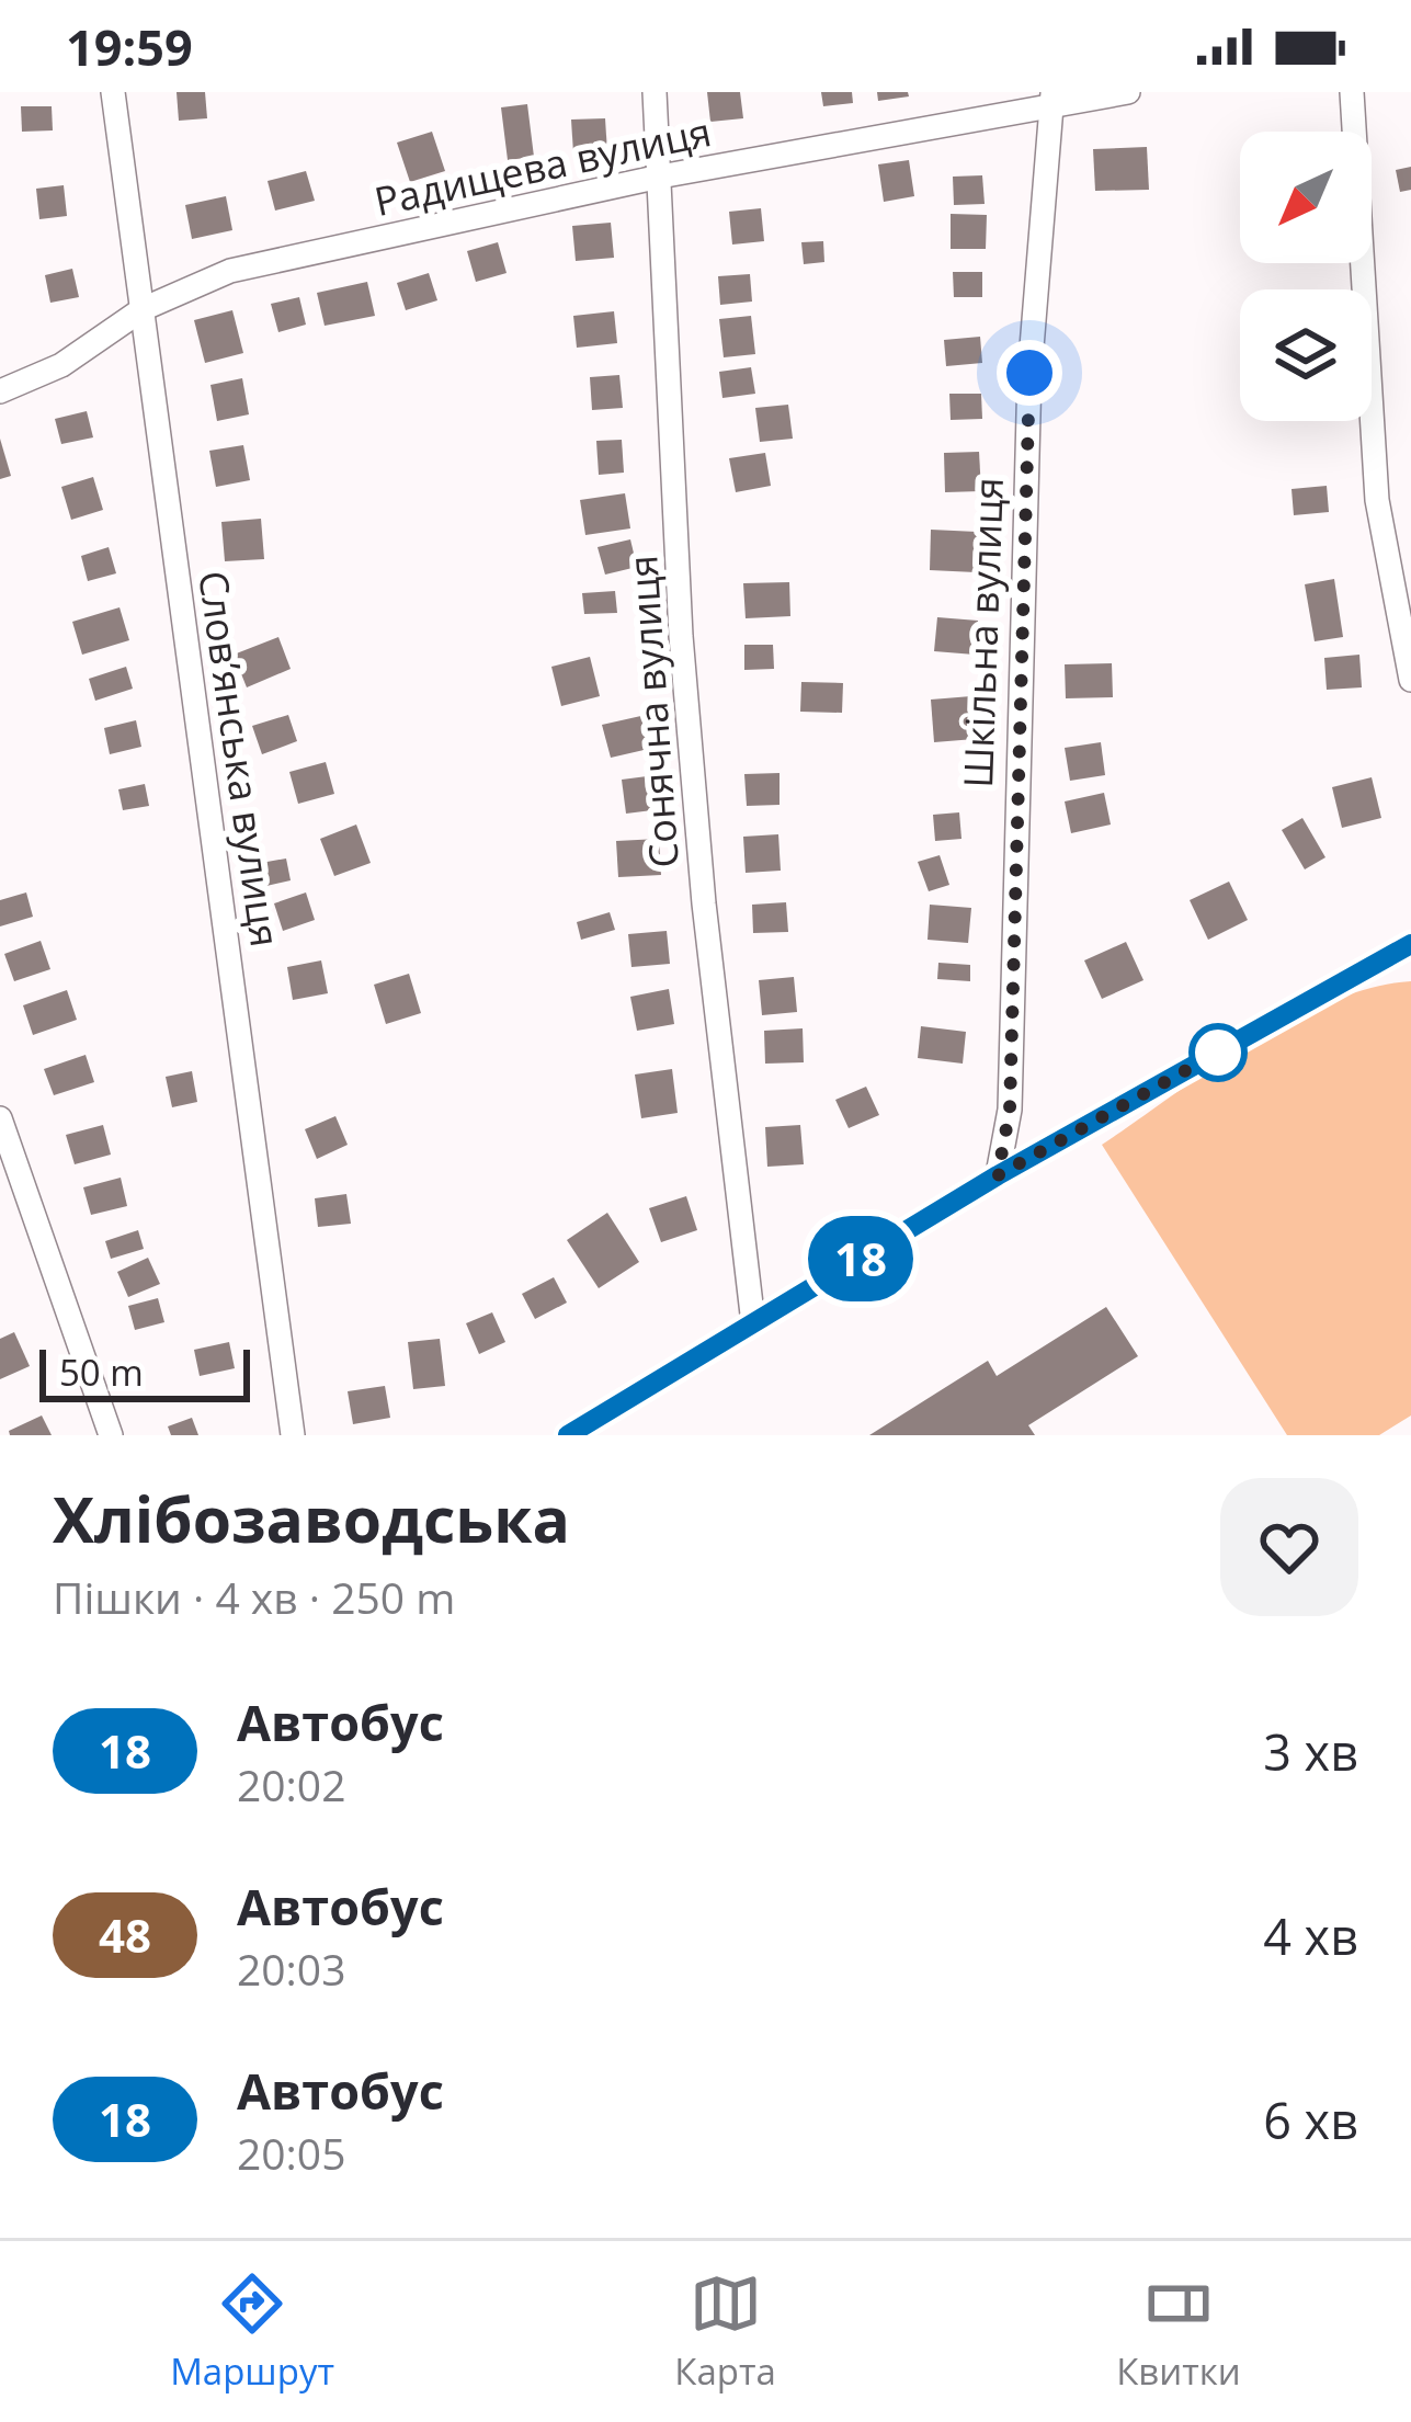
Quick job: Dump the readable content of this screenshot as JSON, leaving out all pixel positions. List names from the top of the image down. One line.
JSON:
{"streets":{"street":["Радищева вулиця","Шкільна вулиця","Сонячна вулиця","Слов’янська вулиця"]},"crossings":[["Радищева вулиця","Шкільна вулиця"],["Радищева вулиця","Сонячна вулиця"],["Радищева вулиця","Слов’янська вулиця"]],"lines":["bus line 18"],"scale_bar":"50 m","north":"bottom left","page":{"status":"19:59","on_map":"18","scale":"50 m","heading":["Хлібозаводська","Пішки · 4 хв · 250 m"],"list":[{"mark":"18","name":"Автобус","note":"20:02","value":"3 хв"},{"mark":"48","name":"Автобус","note":"20:03","value":"4 хв"},{"mark":"18","name":"Автобус","note":"20:05","value":"6 хв"}],"tabs":["Маршрут","Карта","Квитки"]}}
